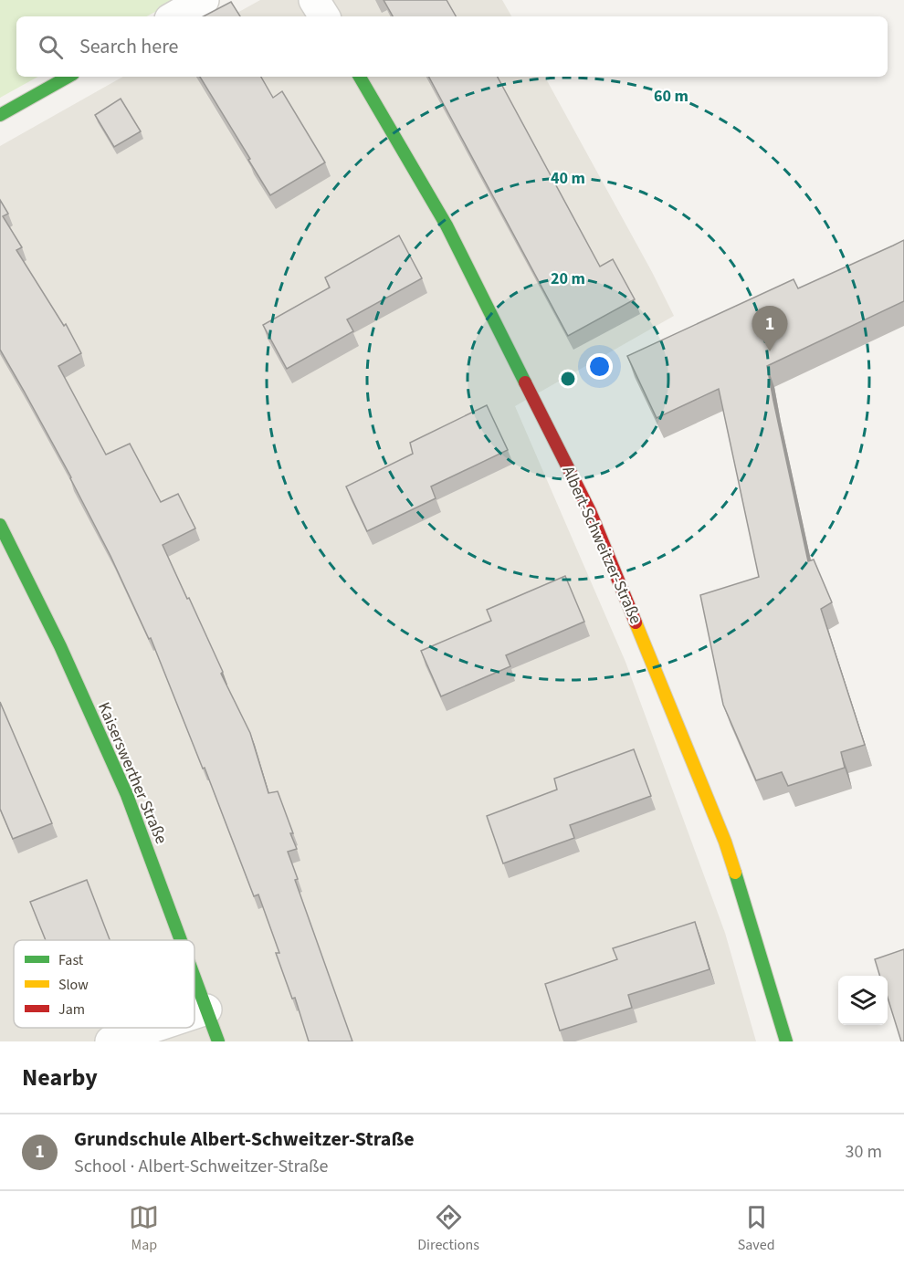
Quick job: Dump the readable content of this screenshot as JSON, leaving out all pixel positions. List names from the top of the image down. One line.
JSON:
{"streets":{"street":["Albert-Schweitzer-Straße","Kaiserswerther Straße"]},"legend":["Fast","Slow","Jam"],"page":{"search":"Search here","pins":"1","heading":"Nearby","list":[{"mark":"1","name":"Grundschule Albert-Schweitzer-Straße","note":"School · Albert-Schweitzer-Straße","value":"30 m"}],"nav":["Map","Directions","Saved"]},"rings":["60 m","40 m","20 m"]}
